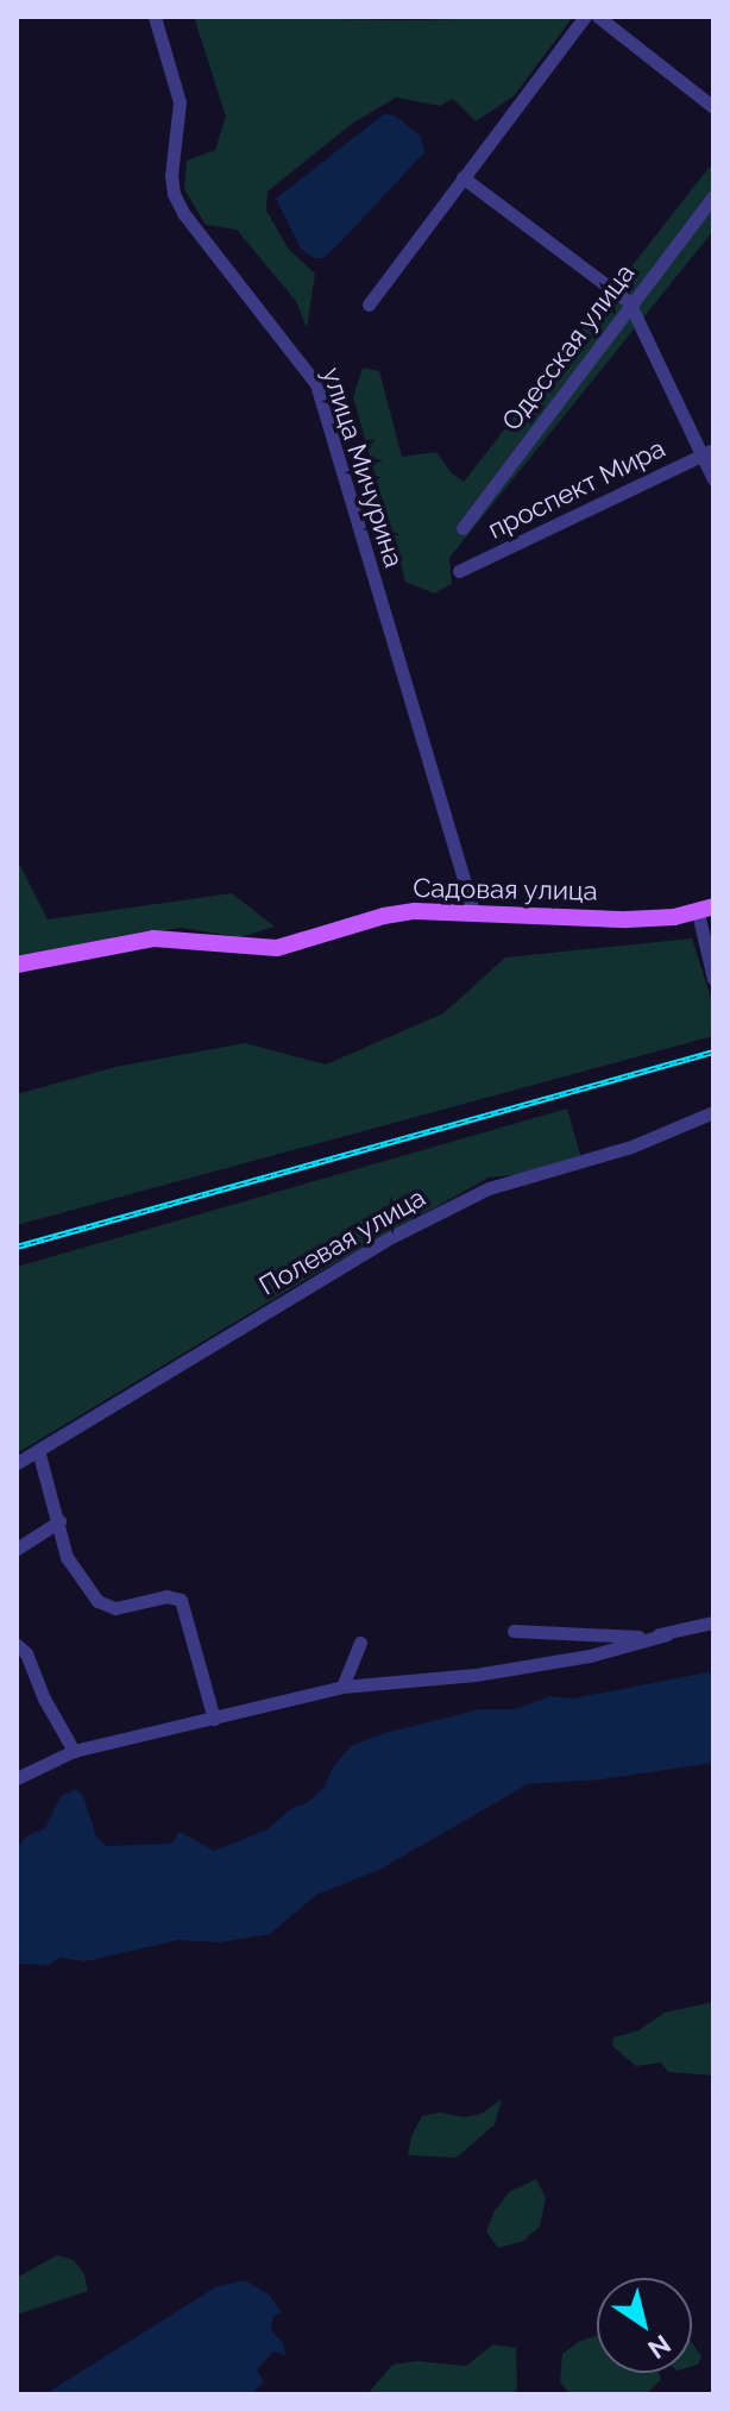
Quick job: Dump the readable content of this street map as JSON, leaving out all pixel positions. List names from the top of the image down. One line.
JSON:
{"streets":{"main road":["Садовая улица"],"street":["Одесская улица","улица Мичурина","проспект Мира","Полевая улица"]},"crossings":[["улица Мичурина","Садовая улица"]],"north":"bottom right"}
